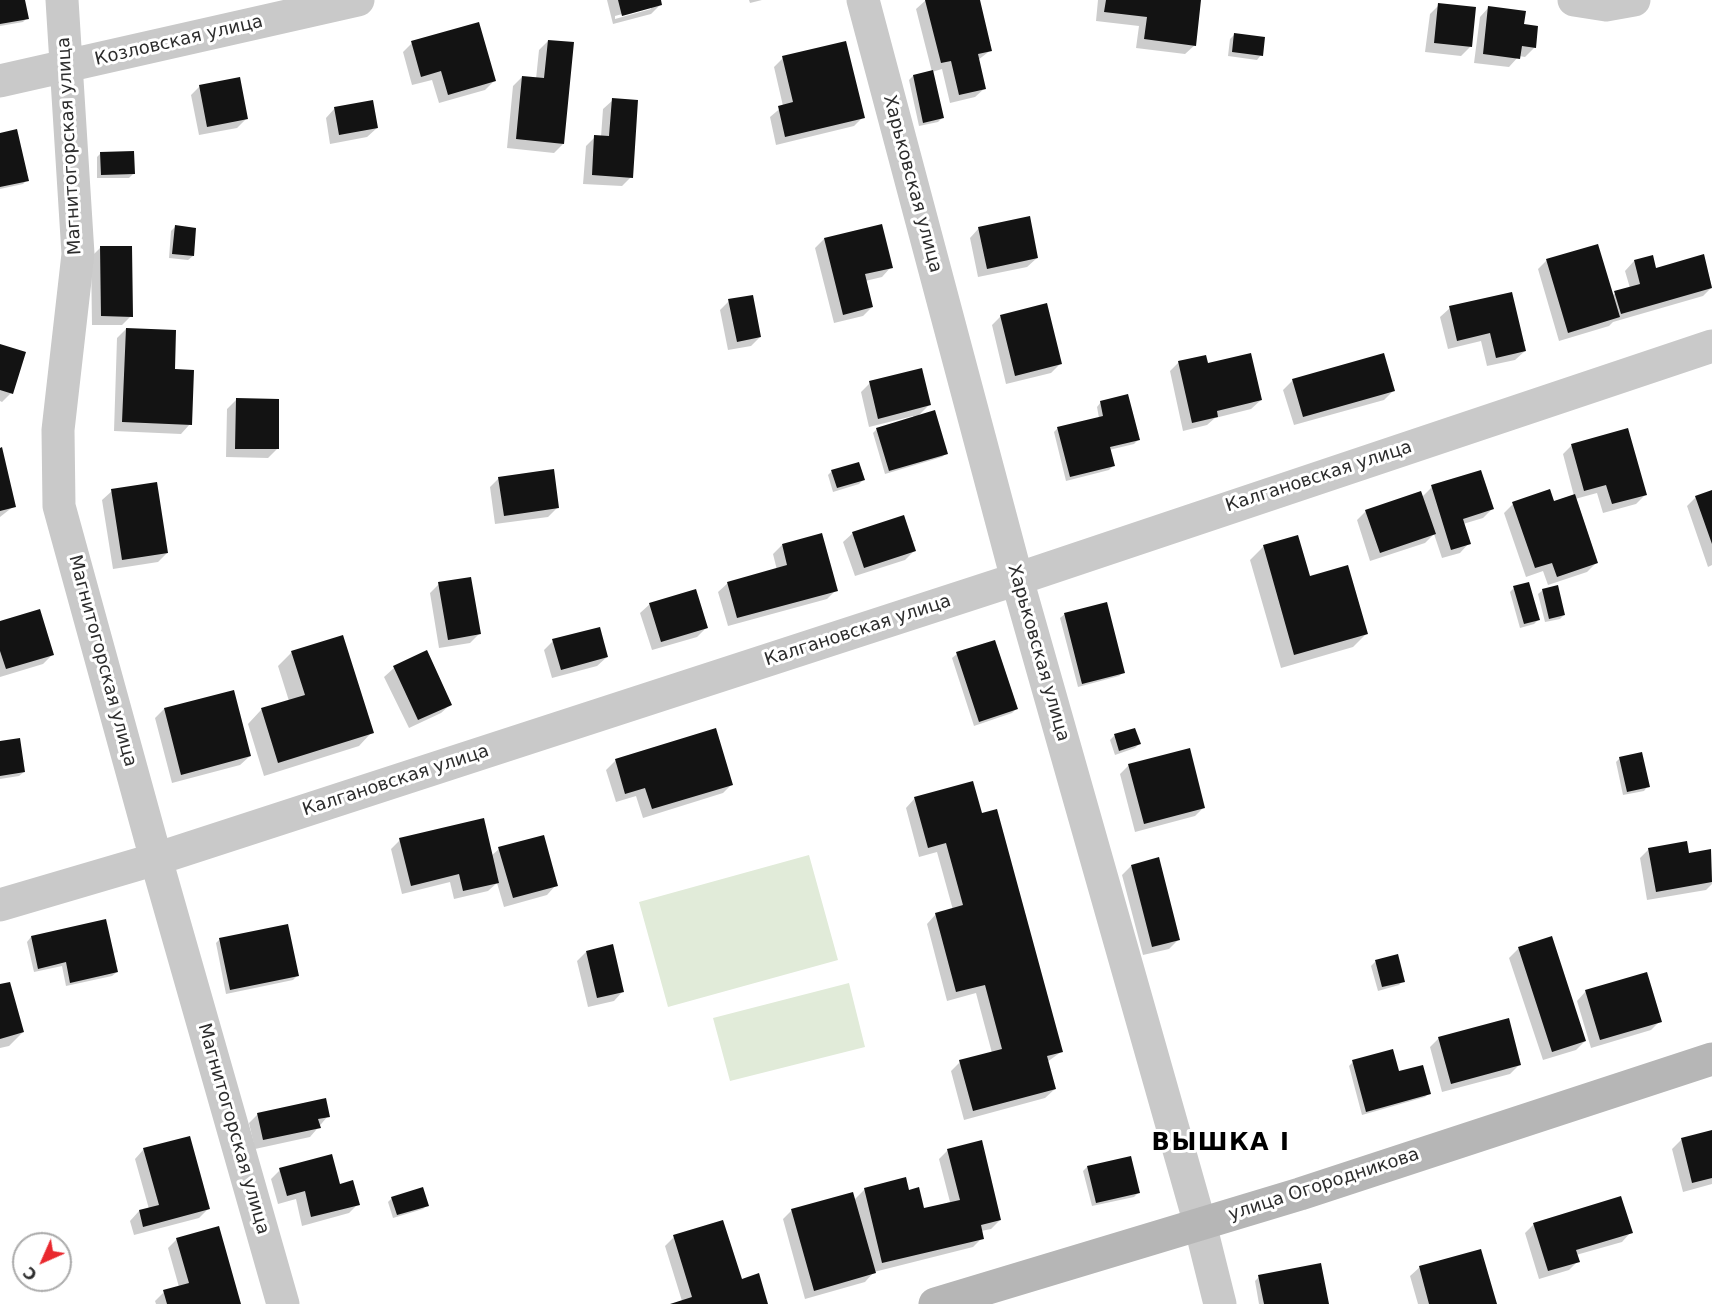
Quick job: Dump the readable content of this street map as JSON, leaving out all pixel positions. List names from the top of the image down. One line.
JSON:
{"streets":{"main road":["улица Огородникова"],"street":["Козловская улица","Магнитогорская улица","Харьковская улица","Калгановская улица"]},"crossings":[["Козловская улица","Магнитогорская улица"],["Магнитогорская улица","Калгановская улица"],["Харьковская улица","Калгановская улица"],["Харьковская улица","улица Огородникова"]],"districts":["ВЫШКА I"],"north":"bottom left"}
